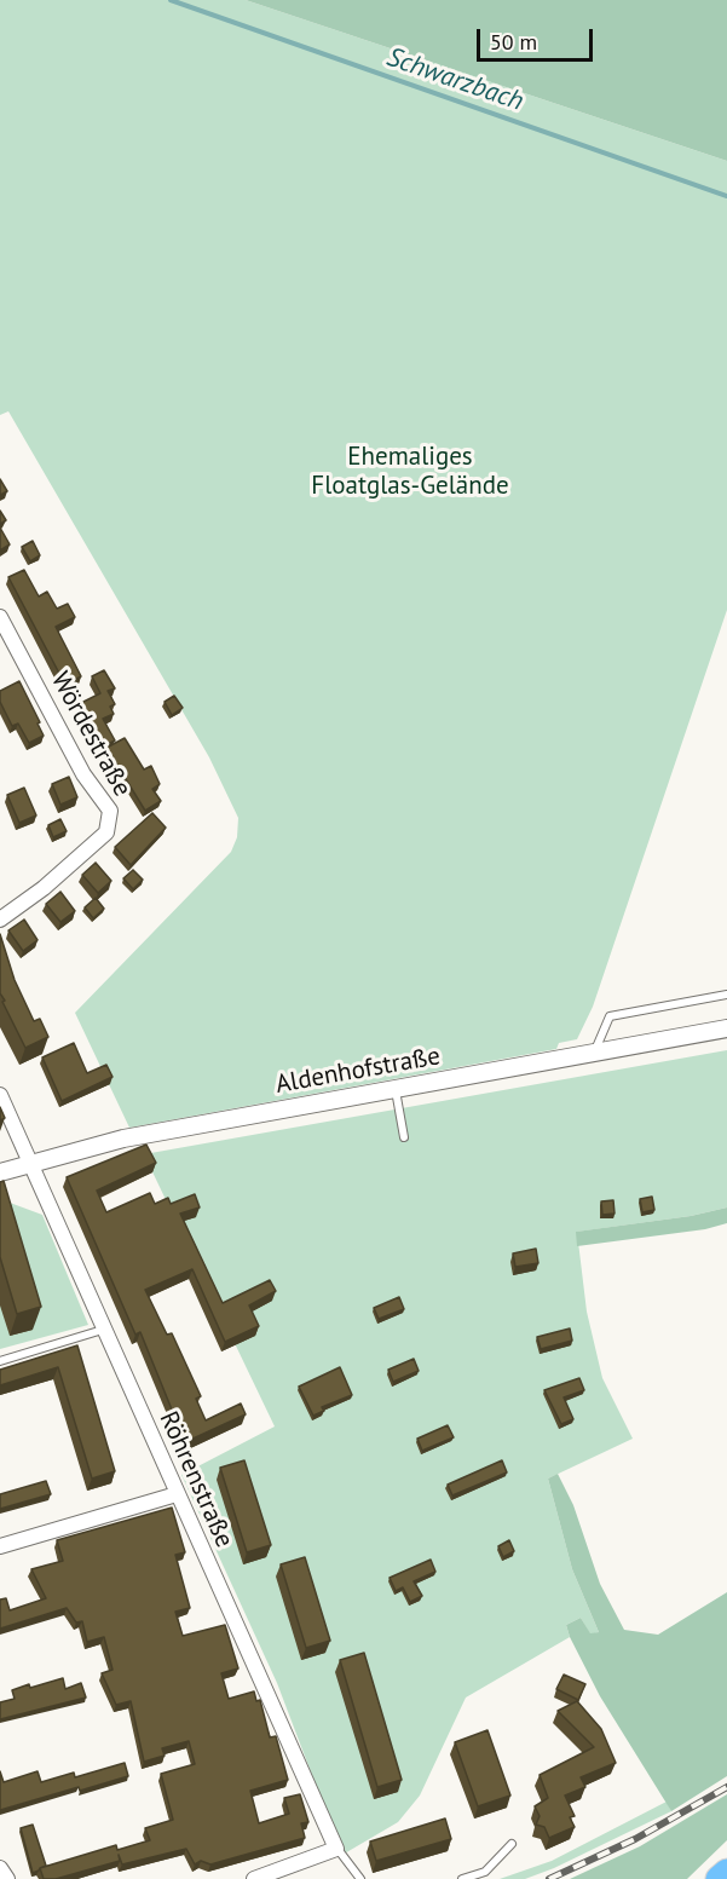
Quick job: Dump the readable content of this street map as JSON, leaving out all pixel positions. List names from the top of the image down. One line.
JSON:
{"streets":{"street":["Wördestraße","Aldenhofstraße","Röhrenstraße"]},"crossings":[["Aldenhofstraße","Röhrenstraße"]],"water":["Schwarzbach"],"parks":["Ehemaliges Floatglas-Gelände"],"scale_bar":"50 m"}
